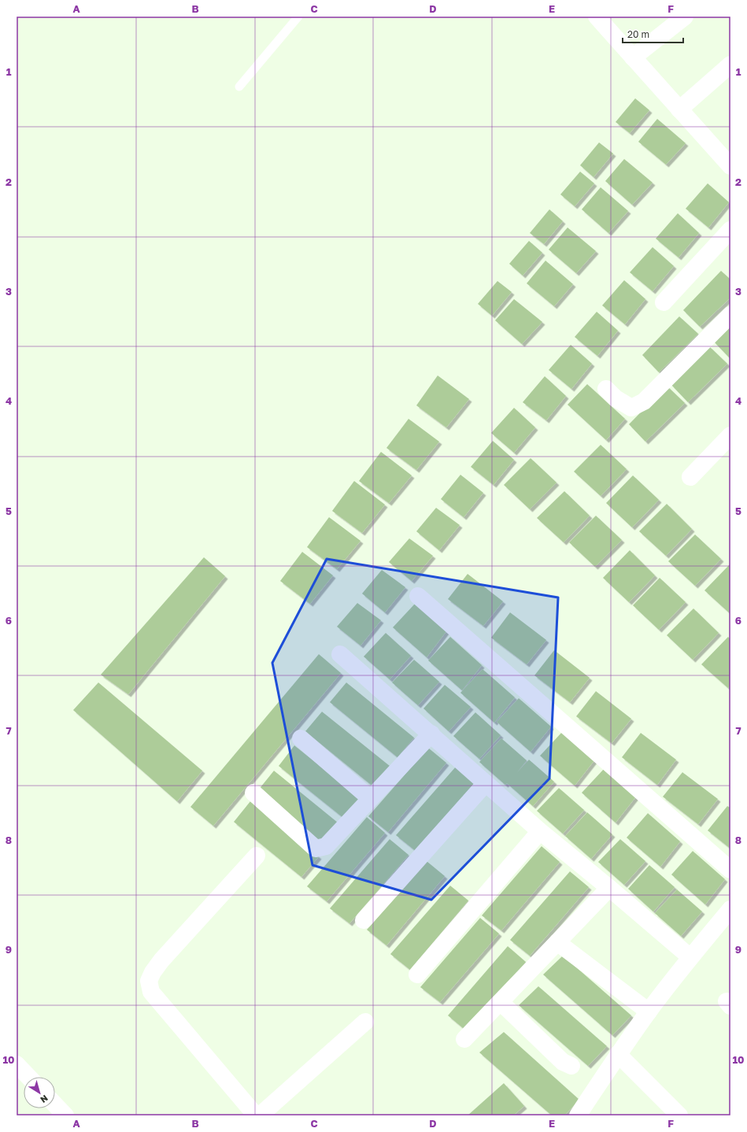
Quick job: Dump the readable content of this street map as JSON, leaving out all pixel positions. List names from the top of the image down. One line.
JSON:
{"scale_bar":"20 m","north":"bottom right","grid":{"columns":["A","B","C","D","E","F"],"rows":["1","2","3","4","5","6","7","8","9","10"]}}
